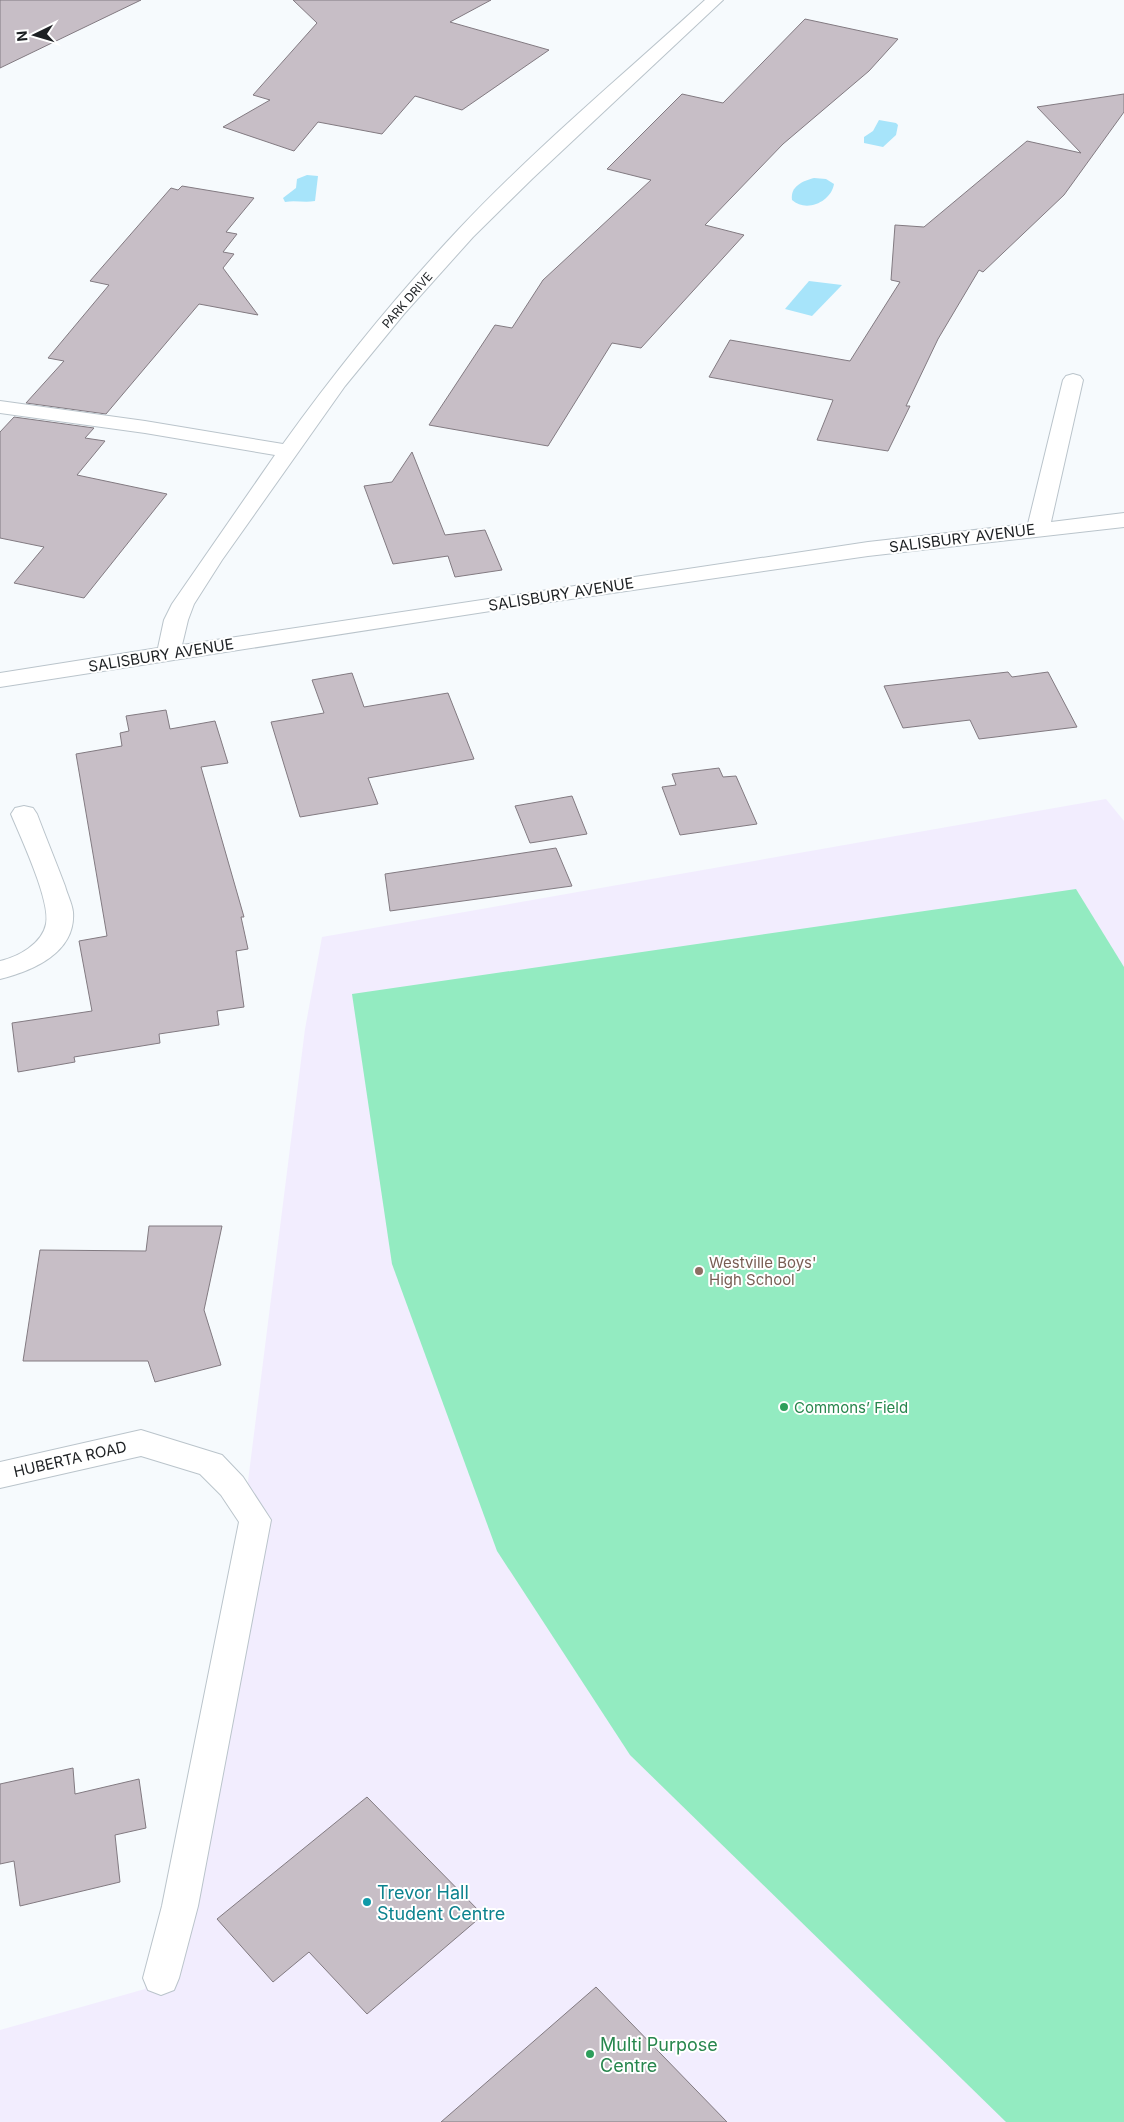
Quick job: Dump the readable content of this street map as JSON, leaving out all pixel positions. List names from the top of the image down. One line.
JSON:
{"streets":{"street":["PARK DRIVE","SALISBURY AVENUE","HUBERTA ROAD"]},"crossings":[["PARK DRIVE","SALISBURY AVENUE"]],"places":["Westville Boys' High School","Commons’ Field","Trevor Hall Student Centre","Multi Purpose Centre"],"north":"left"}
